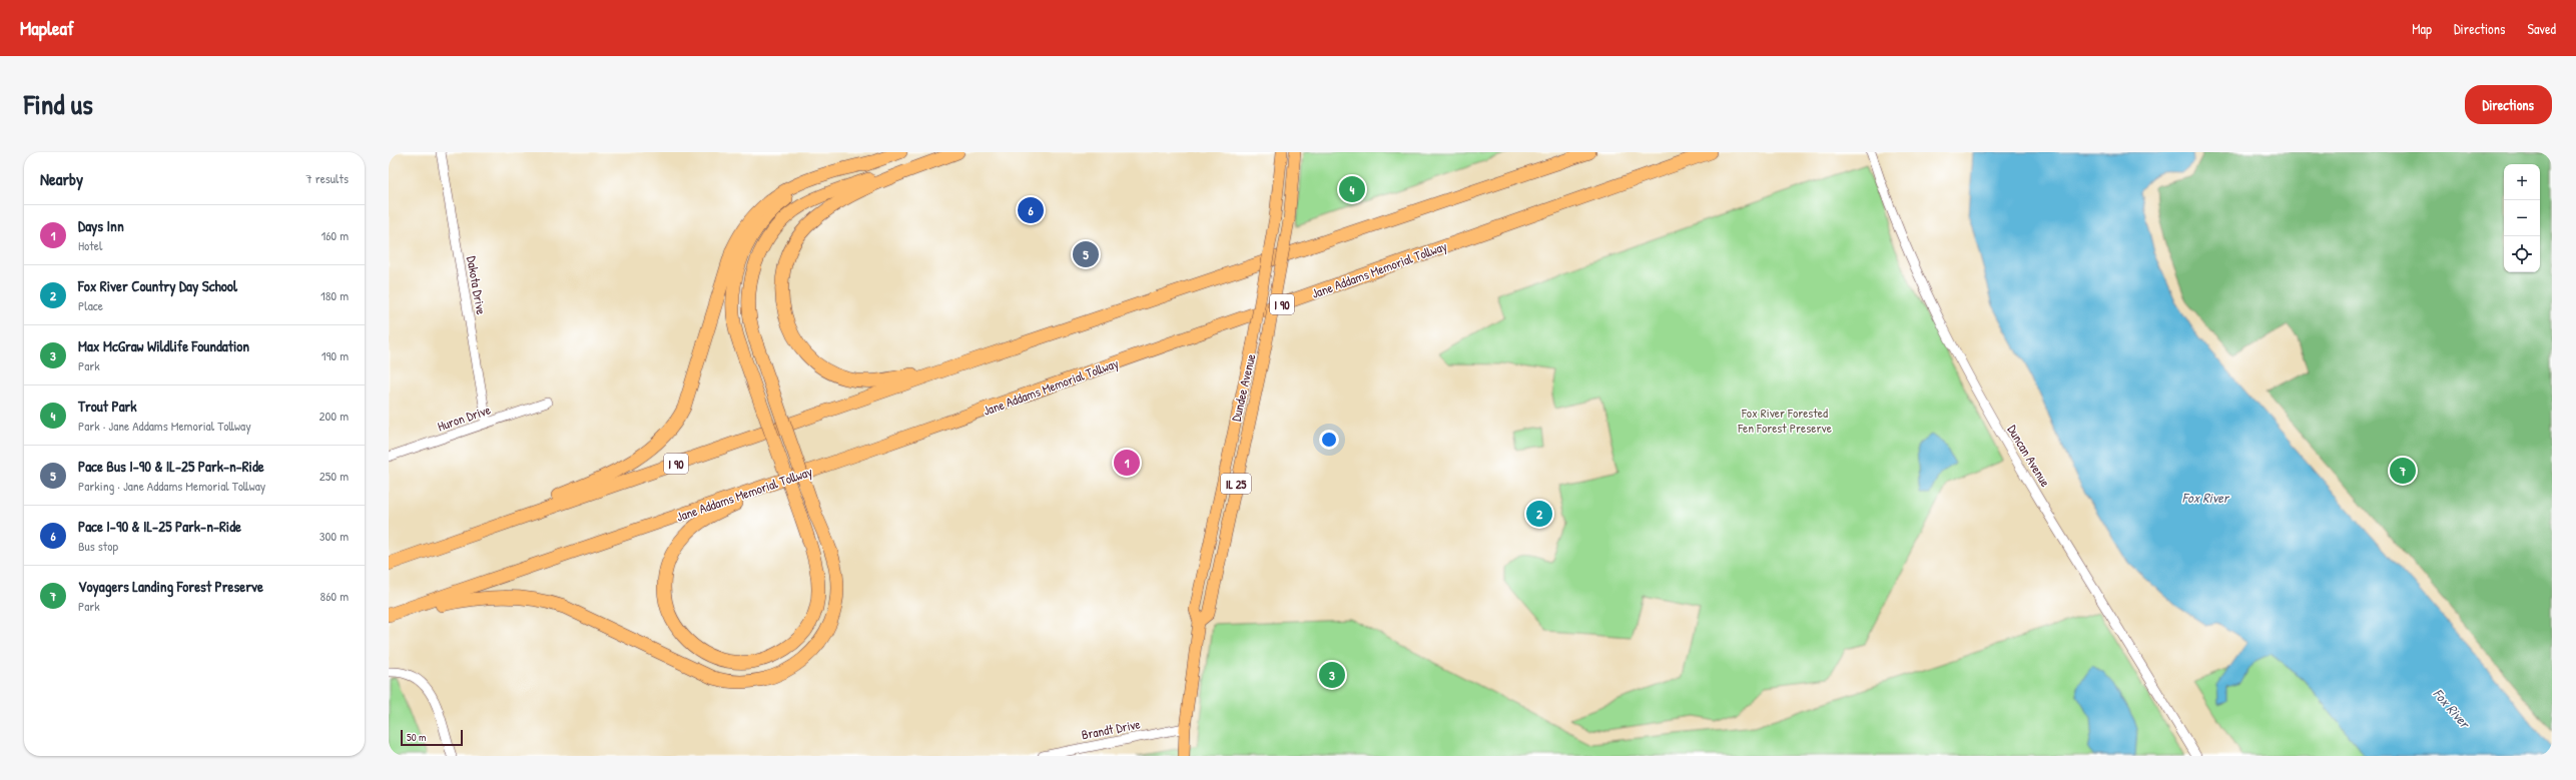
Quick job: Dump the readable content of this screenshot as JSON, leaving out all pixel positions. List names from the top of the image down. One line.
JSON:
{"streets":{"highway":["Jane Addams Memorial Tollway","I 90"],"main road":["Dundee Avenue","IL 25"],"street":["Dakota Drive","Huron Drive","Duncan Avenue","Brandt Drive"]},"crossings":[["Dakota Drive","Huron Drive"],["Dundee Avenue","IL 25"],["Dundee Avenue","Brandt Drive"],["IL 25","Brandt Drive"]],"water":["Fox River"],"parks":["Fox River Forested Fen Forest Preserve"],"scale_bar":"50 m","page":{"header":"Mapleaf","nav":["Map","Directions","Saved"],"title":"Find us","buttons":"Directions","heading":["Nearby","7 results"],"map_buttons":["+","−"],"pins":["4","6","5","1","7","2","3"],"list":[{"mark":"1","name":"Days Inn","note":"Hotel","value":"160 m"},{"mark":"2","name":"Fox River Country Day School","note":"Place","value":"180 m"},{"mark":"3","name":"Max McGraw Wildlife Foundation","note":"Park","value":"190 m"},{"mark":"4","name":"Trout Park","note":"Park · Jane Addams Memorial Tollway","value":"200 m"},{"mark":"5","name":"Pace Bus I-90 & IL-25 Park-n-Ride","note":"Parking · Jane Addams Memorial Tollway","value":"250 m"},{"mark":"6","name":"Pace I-90 & IL-25 Park-n-Ride","note":"Bus stop","value":"300 m"},{"mark":"7","name":"Voyagers Landing Forest Preserve","note":"Park","value":"860 m"}],"scale":"50 m"}}
